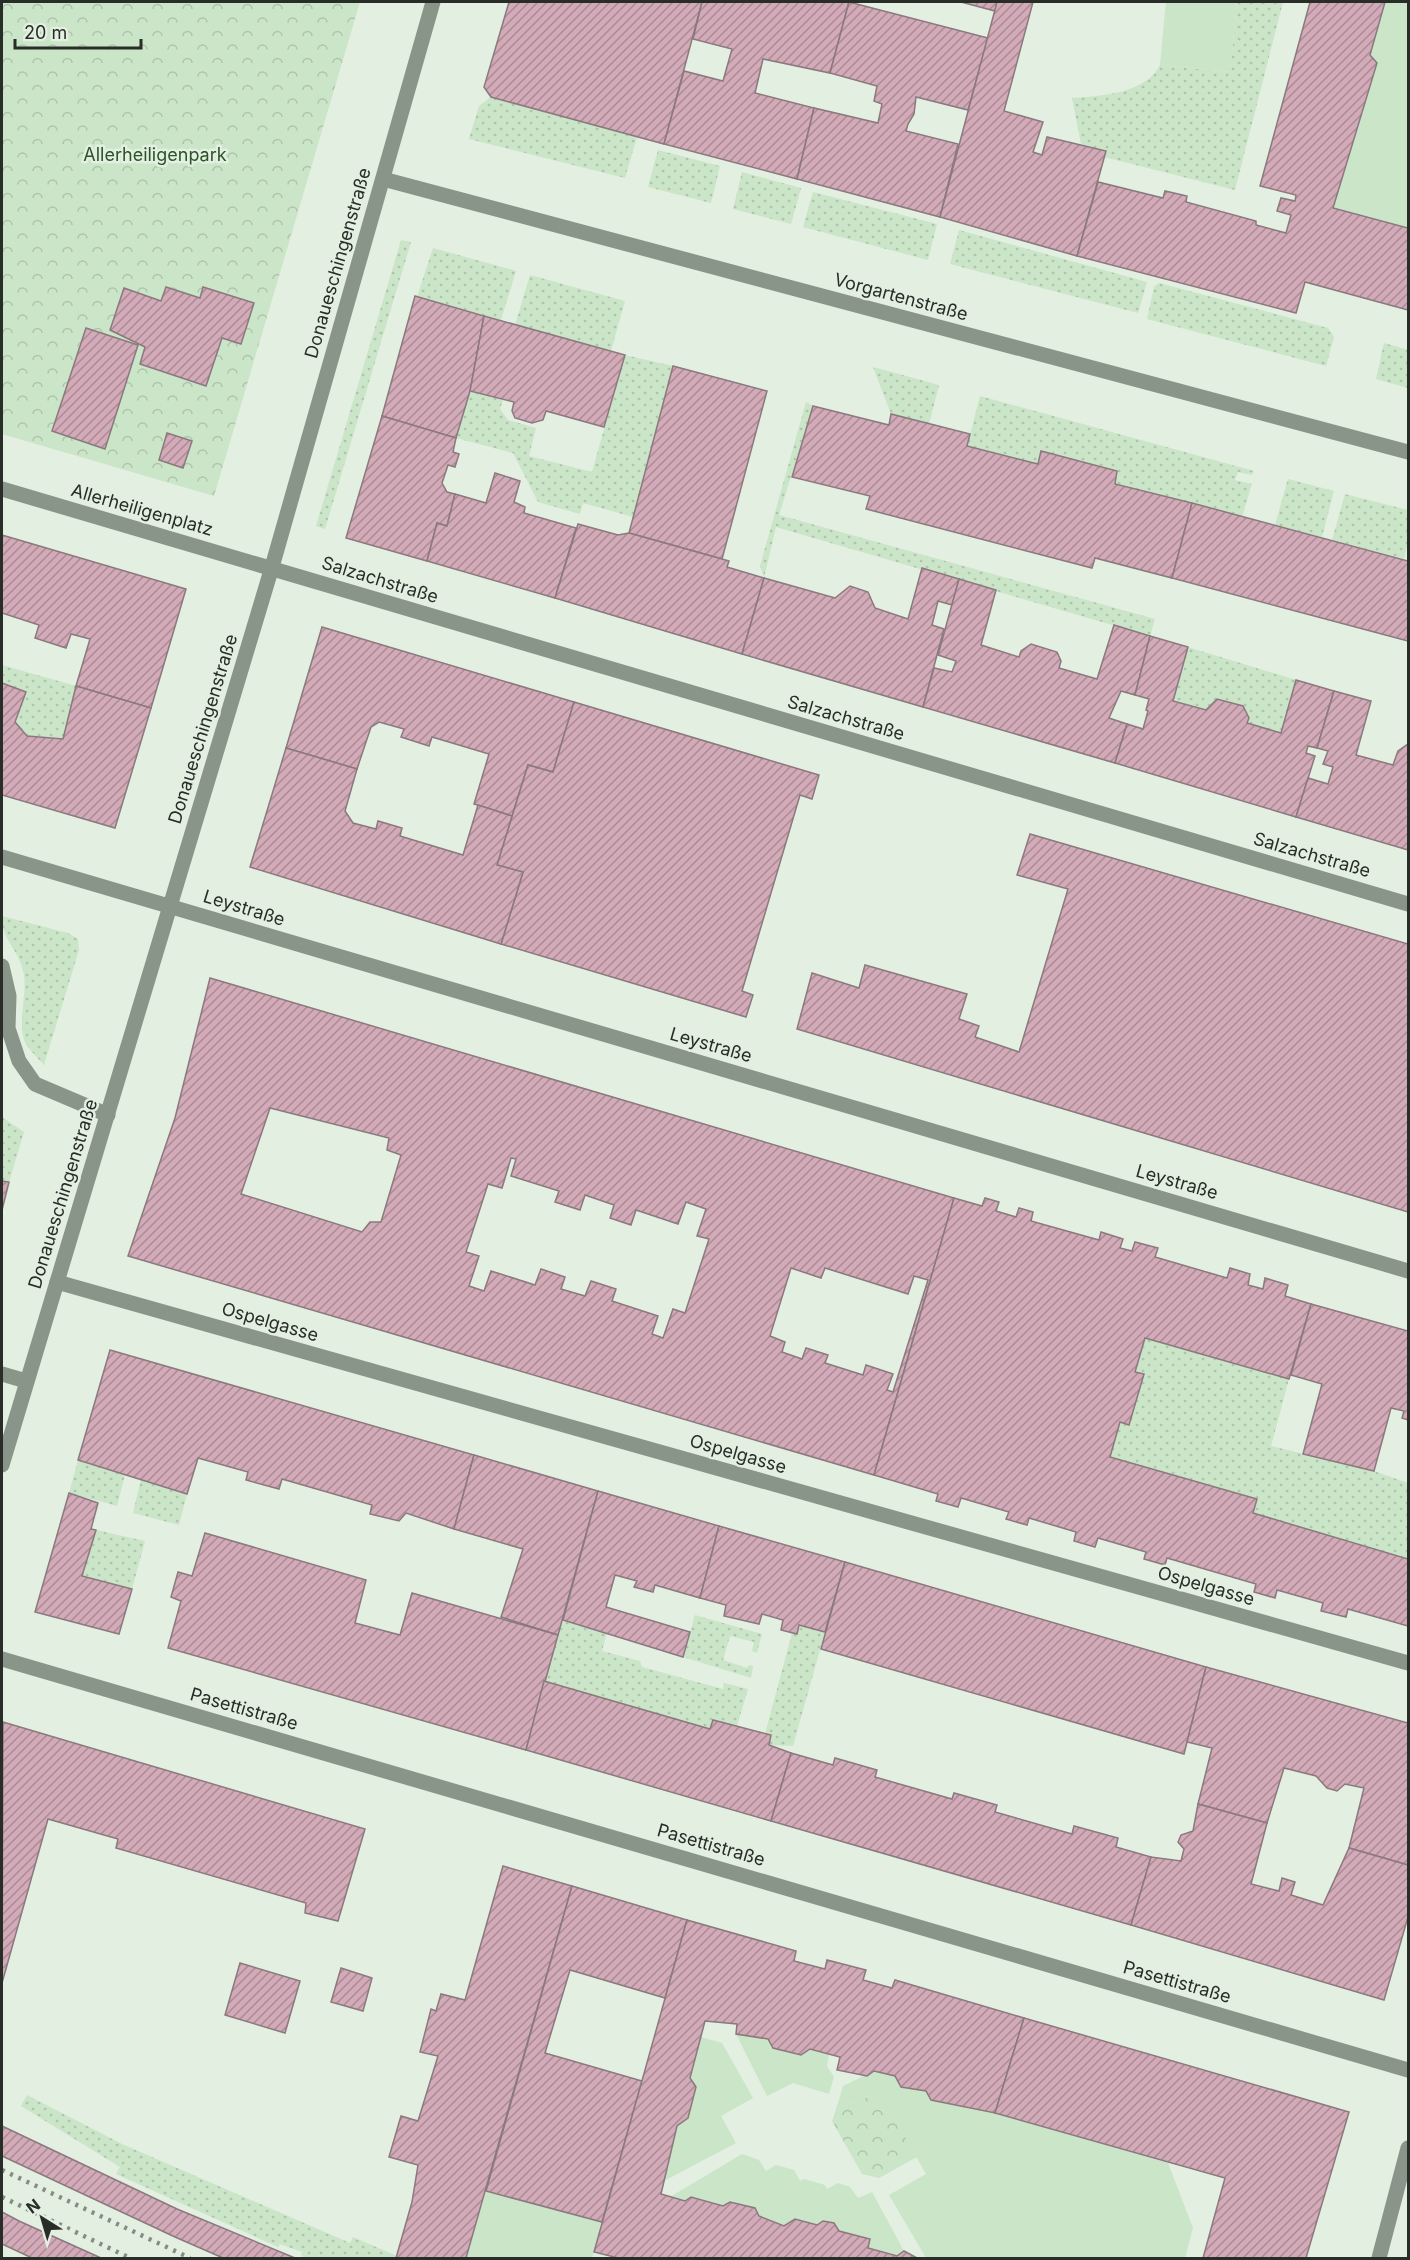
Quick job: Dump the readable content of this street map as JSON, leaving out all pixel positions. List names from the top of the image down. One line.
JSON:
{"streets":{"street":["Donaueschingenstraße","Vorgartenstraße","Allerheiligenplatz","Salzachstraße","Leystraße","Ospelgasse","Pasettistraße"]},"crossings":[["Donaueschingenstraße","Vorgartenstraße"],["Donaueschingenstraße","Allerheiligenplatz"],["Donaueschingenstraße","Salzachstraße"],["Donaueschingenstraße","Leystraße"],["Donaueschingenstraße","Ospelgasse"],["Allerheiligenplatz","Salzachstraße"]],"parks":["Allerheiligenpark"],"scale_bar":"20 m","north":"top left"}
